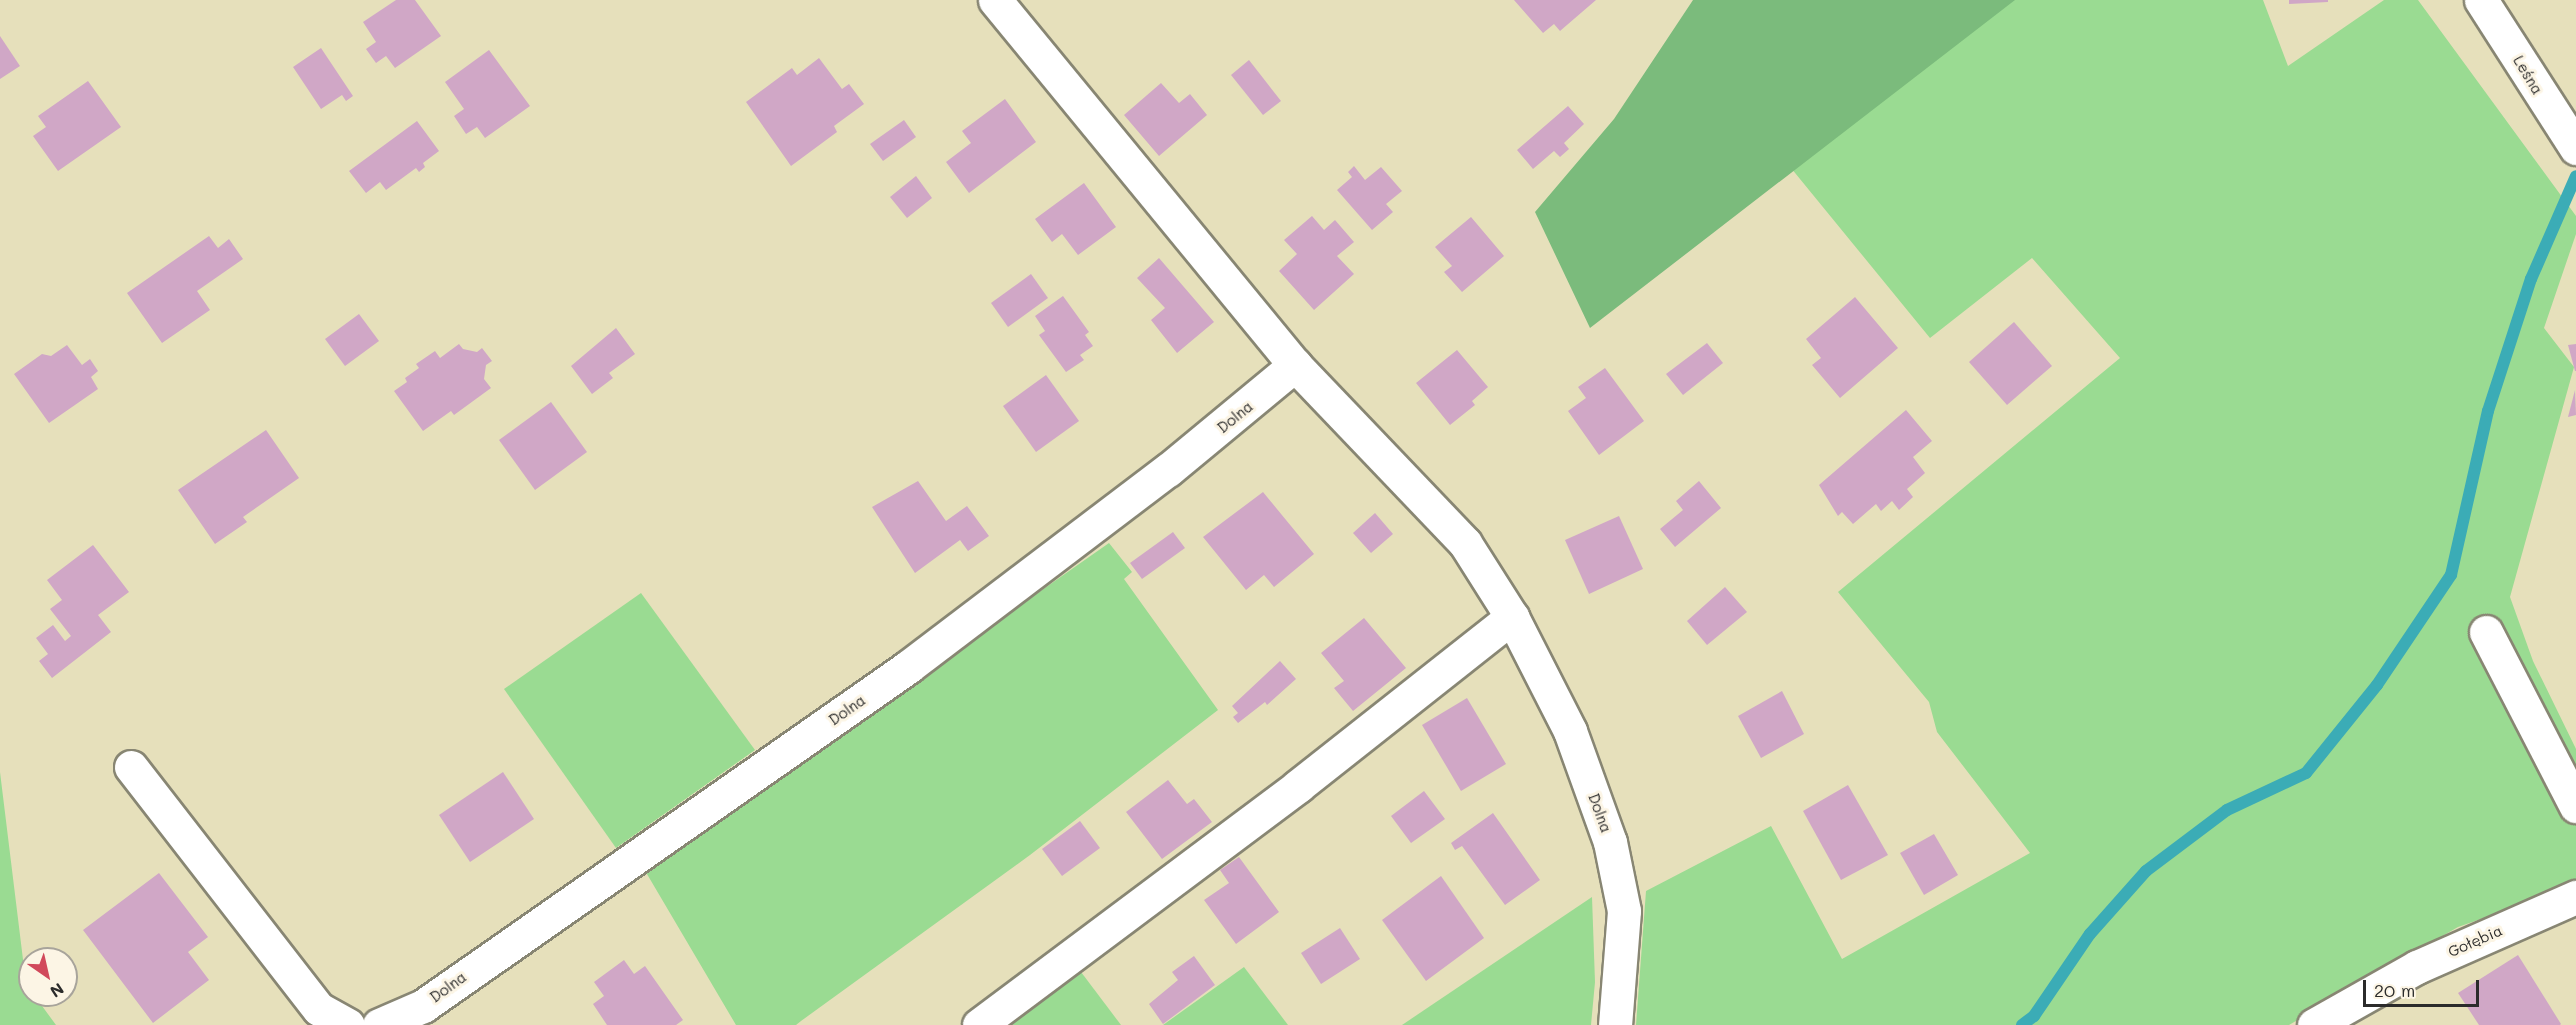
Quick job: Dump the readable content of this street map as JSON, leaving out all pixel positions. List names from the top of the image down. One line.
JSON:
{"streets":{"street":["Leśna","Dolna","Gołębia"]},"scale_bar":"20 m","north":"bottom right"}
